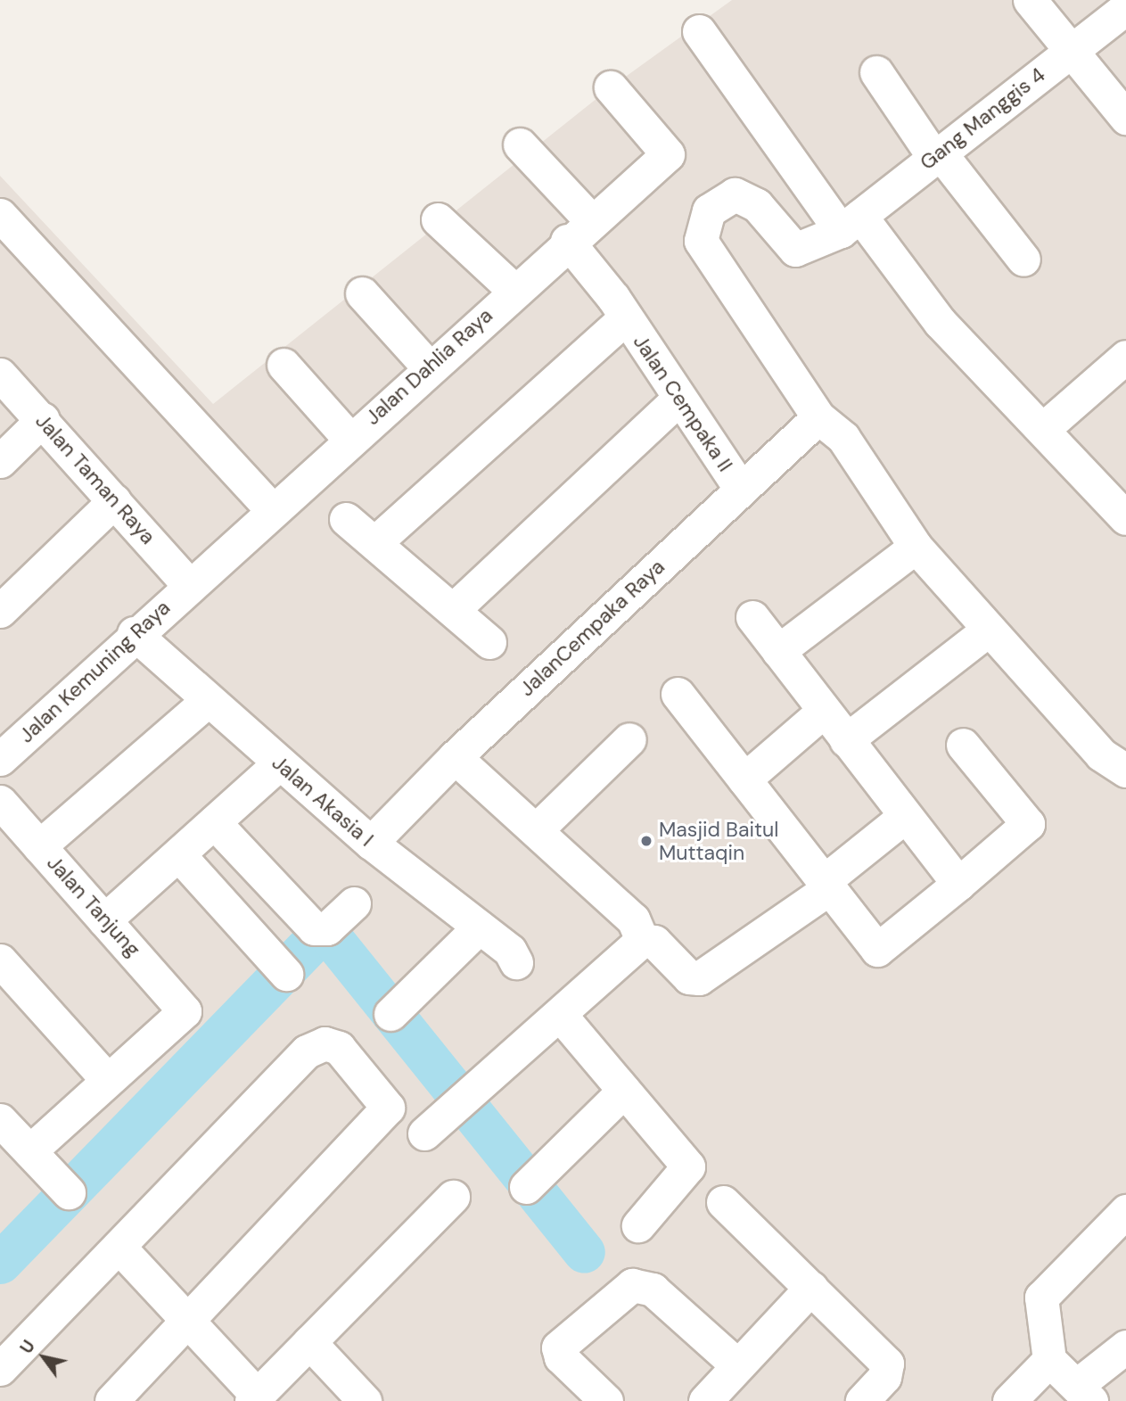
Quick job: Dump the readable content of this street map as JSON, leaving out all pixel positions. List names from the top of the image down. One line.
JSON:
{"streets":{"street":["Gang Manggis 4","Jalan Dahlia Raya","Jalan Cempaka II","Jalan Taman Raya","JalanCempaka Raya","Jalan Kemuning Raya","Jalan Akasia I","Jalan Tanjung"]},"crossings":[["Gang Manggis 4","JalanCempaka Raya"],["Jalan Dahlia Raya","Jalan Cempaka II"],["Jalan Dahlia Raya","Jalan Taman Raya"],["Jalan Dahlia Raya","Jalan Kemuning Raya"],["Jalan Cempaka II","JalanCempaka Raya"],["Jalan Taman Raya","Jalan Kemuning Raya"],["JalanCempaka Raya","Jalan Akasia I"],["Jalan Kemuning Raya","Jalan Akasia I"]],"places":["Masjid Baitul Muttaqin"],"north":"top left"}
